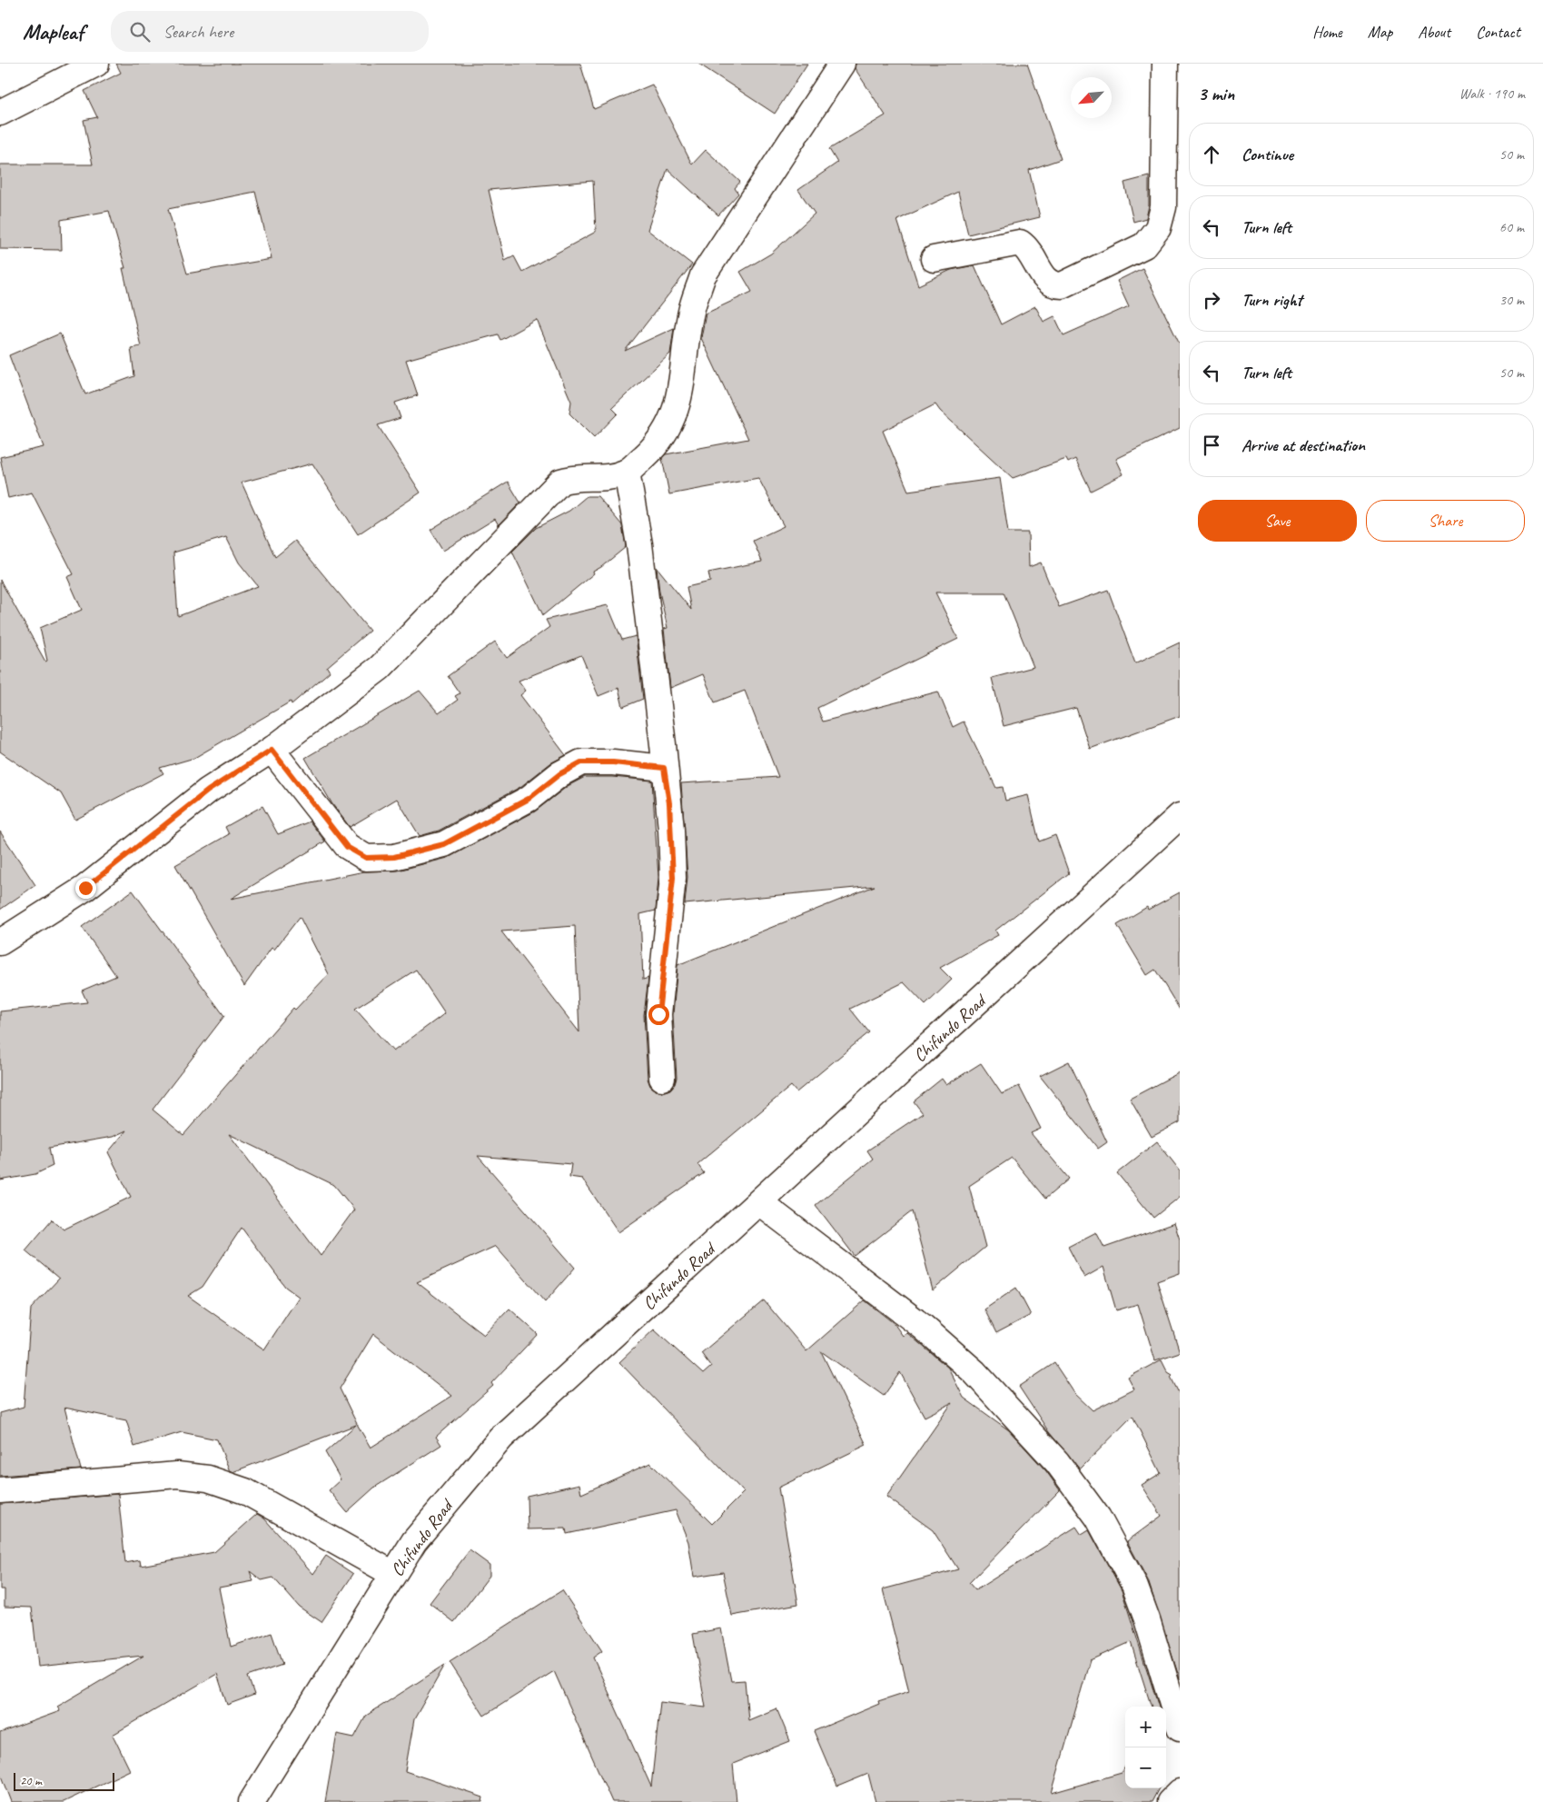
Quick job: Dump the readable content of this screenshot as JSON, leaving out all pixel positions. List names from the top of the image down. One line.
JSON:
{"streets":{"street":["Chifundo Road"]},"scale_bar":"20 m","north":"bottom left","page":{"header":"Mapleaf","search":"Search here","nav":["Home","Map","About","Contact"],"heading":["3 min","Walk · 190 m"],"list":[["Continue","50 m"],["Turn left","60 m"],["Turn right","30 m"],["Turn left","50 m"],"Arrive at destination"],"buttons":["Save","Share"],"map_buttons":["+","−"],"scale":"20 m"}}
